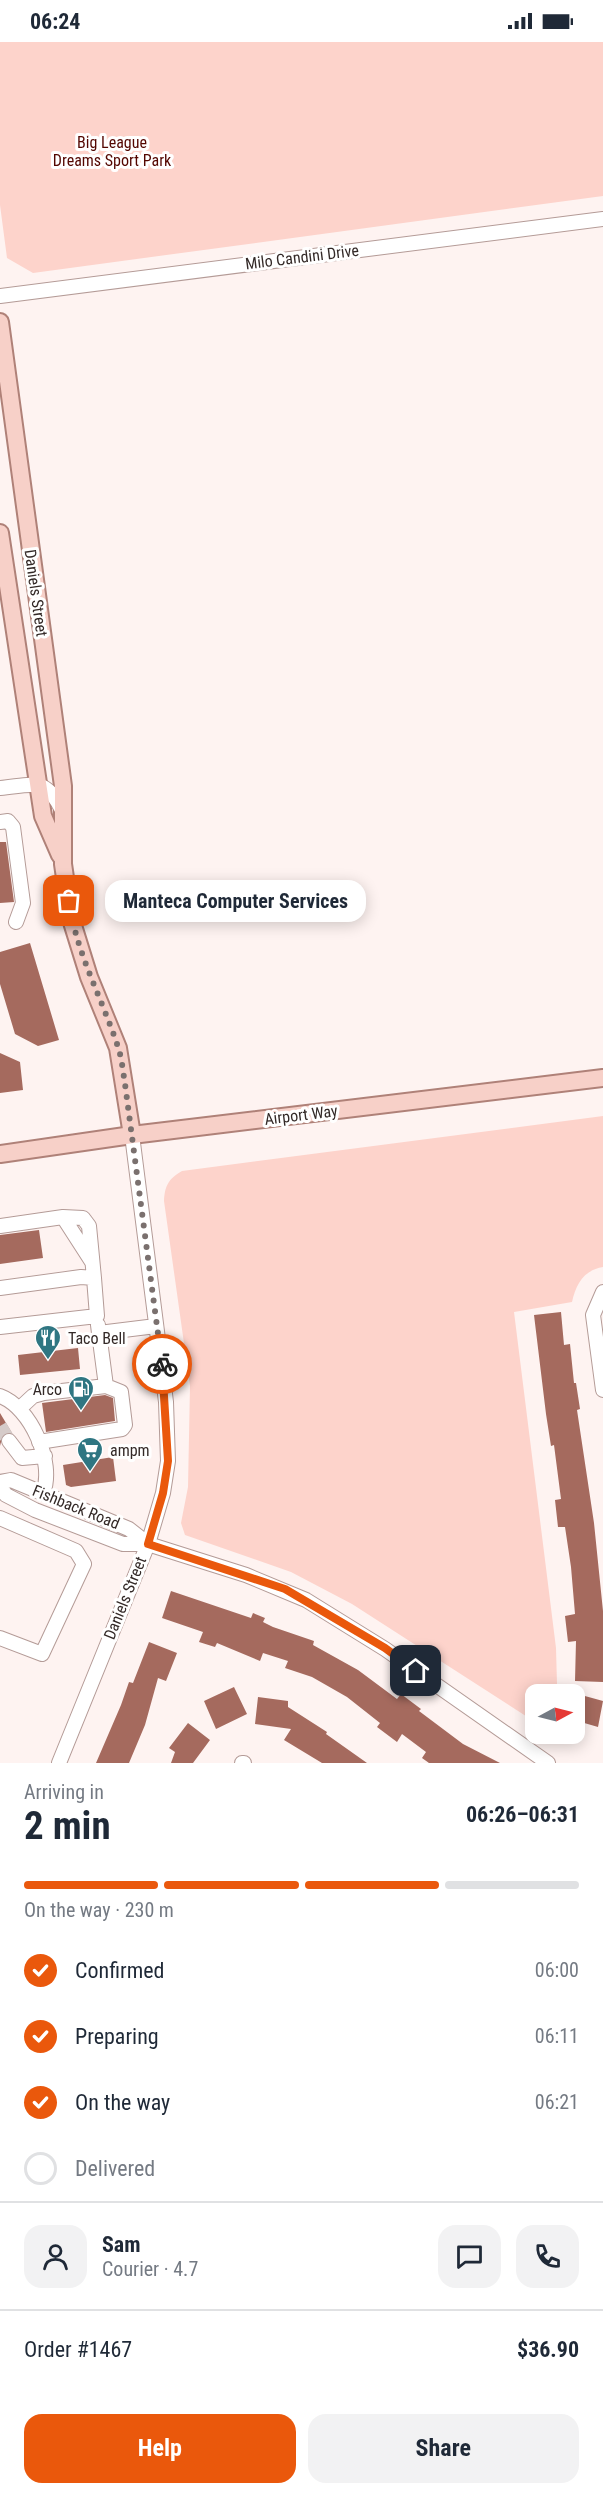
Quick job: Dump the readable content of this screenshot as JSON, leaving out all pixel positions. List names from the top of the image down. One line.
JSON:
{"streets":{"main road":["Daniels Street","Airport Way"],"street":["Milo Candini Drive","Fishback Road"]},"crossings":[["Daniels Street","Airport Way"],["Daniels Street","Fishback Road"]],"parks":["Big League Dreams Sport Park"],"places":{"other":["Manteca Computer Services"],"restaurant":["Taco Bell"],"fuel station":["Arco"],"supermarket":["ampm"]},"north":"right","page":{"status":"06:24","bubble":"Manteca Computer Services","heading":["2 min","Arriving in","06:26–06:31"],"panel":["Sam","Courier · 4.7","Order #1467","$36.90"],"bar":"On the way · 230 m","list":[["Confirmed","06:00"],["Preparing","06:11"],["On the way","06:21"],"Delivered"],"buttons":["Help","Share"]}}
